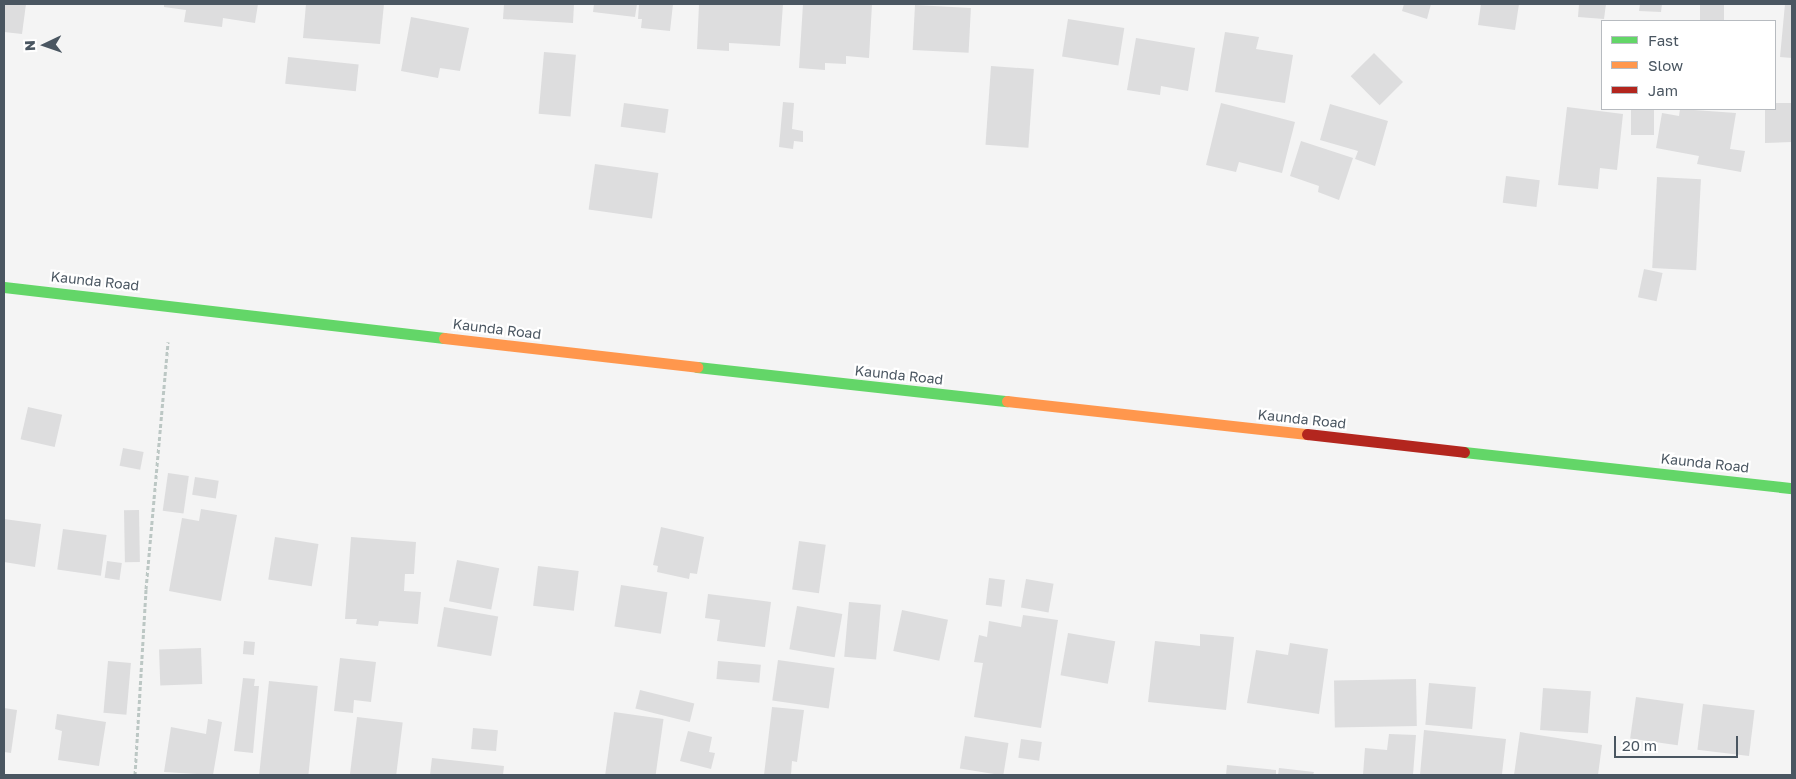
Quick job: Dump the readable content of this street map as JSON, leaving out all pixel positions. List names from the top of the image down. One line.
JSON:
{"streets":{"street":["Kaunda Road"]},"legend":["Fast","Slow","Jam"],"scale_bar":"20 m","north":"left"}
